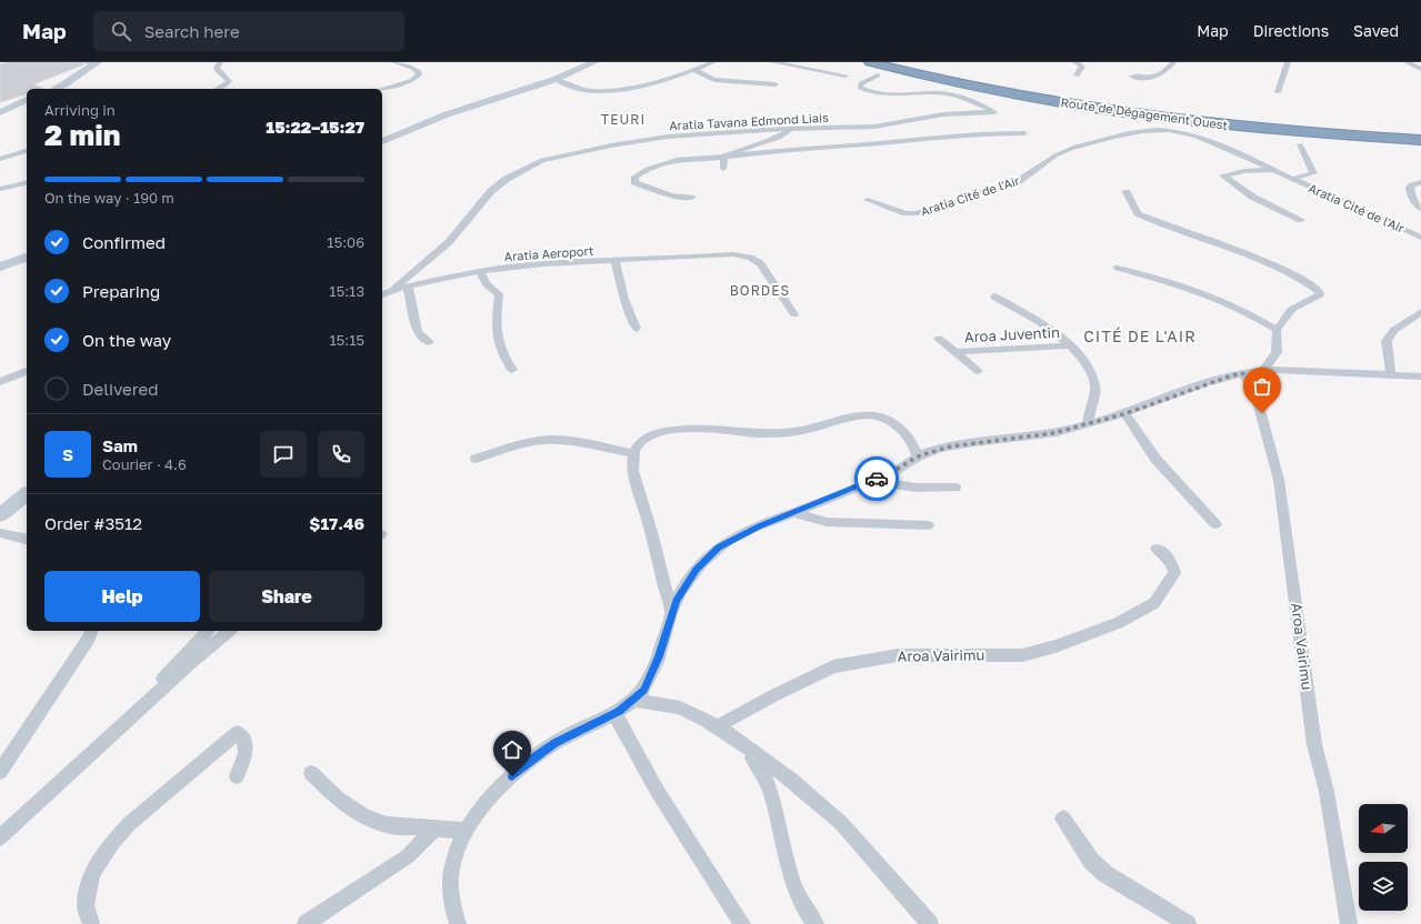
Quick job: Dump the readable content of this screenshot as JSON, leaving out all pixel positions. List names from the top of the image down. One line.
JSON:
{"streets":{"highway":["Route de Dégagement Ouest"],"street":["Aratia Tavana Edmond Liais","Aratia Cité de l'Air","Aratia Aeroport","Aroa Juventin","Aroa Vairimu"]},"crossings":[["Aratia Tavana Edmond Liais","Aratia Aeroport"]],"districts":["TEURI","BORDES","CITÉ DE L'AIR"],"north":"left","page":{"header":"Map","search":"Search here","nav":["Map","Directions","Saved"],"heading":["2 min","Arriving in","15:22–15:27"],"panel":["Sam","Courier · 4.6","Order #3512","$17.46"],"bar":"On the way · 190 m","list":[["Confirmed","15:06"],["Preparing","15:13"],["On the way","15:15"],"Delivered"],"round":"S","buttons":["Help","Share"]}}
